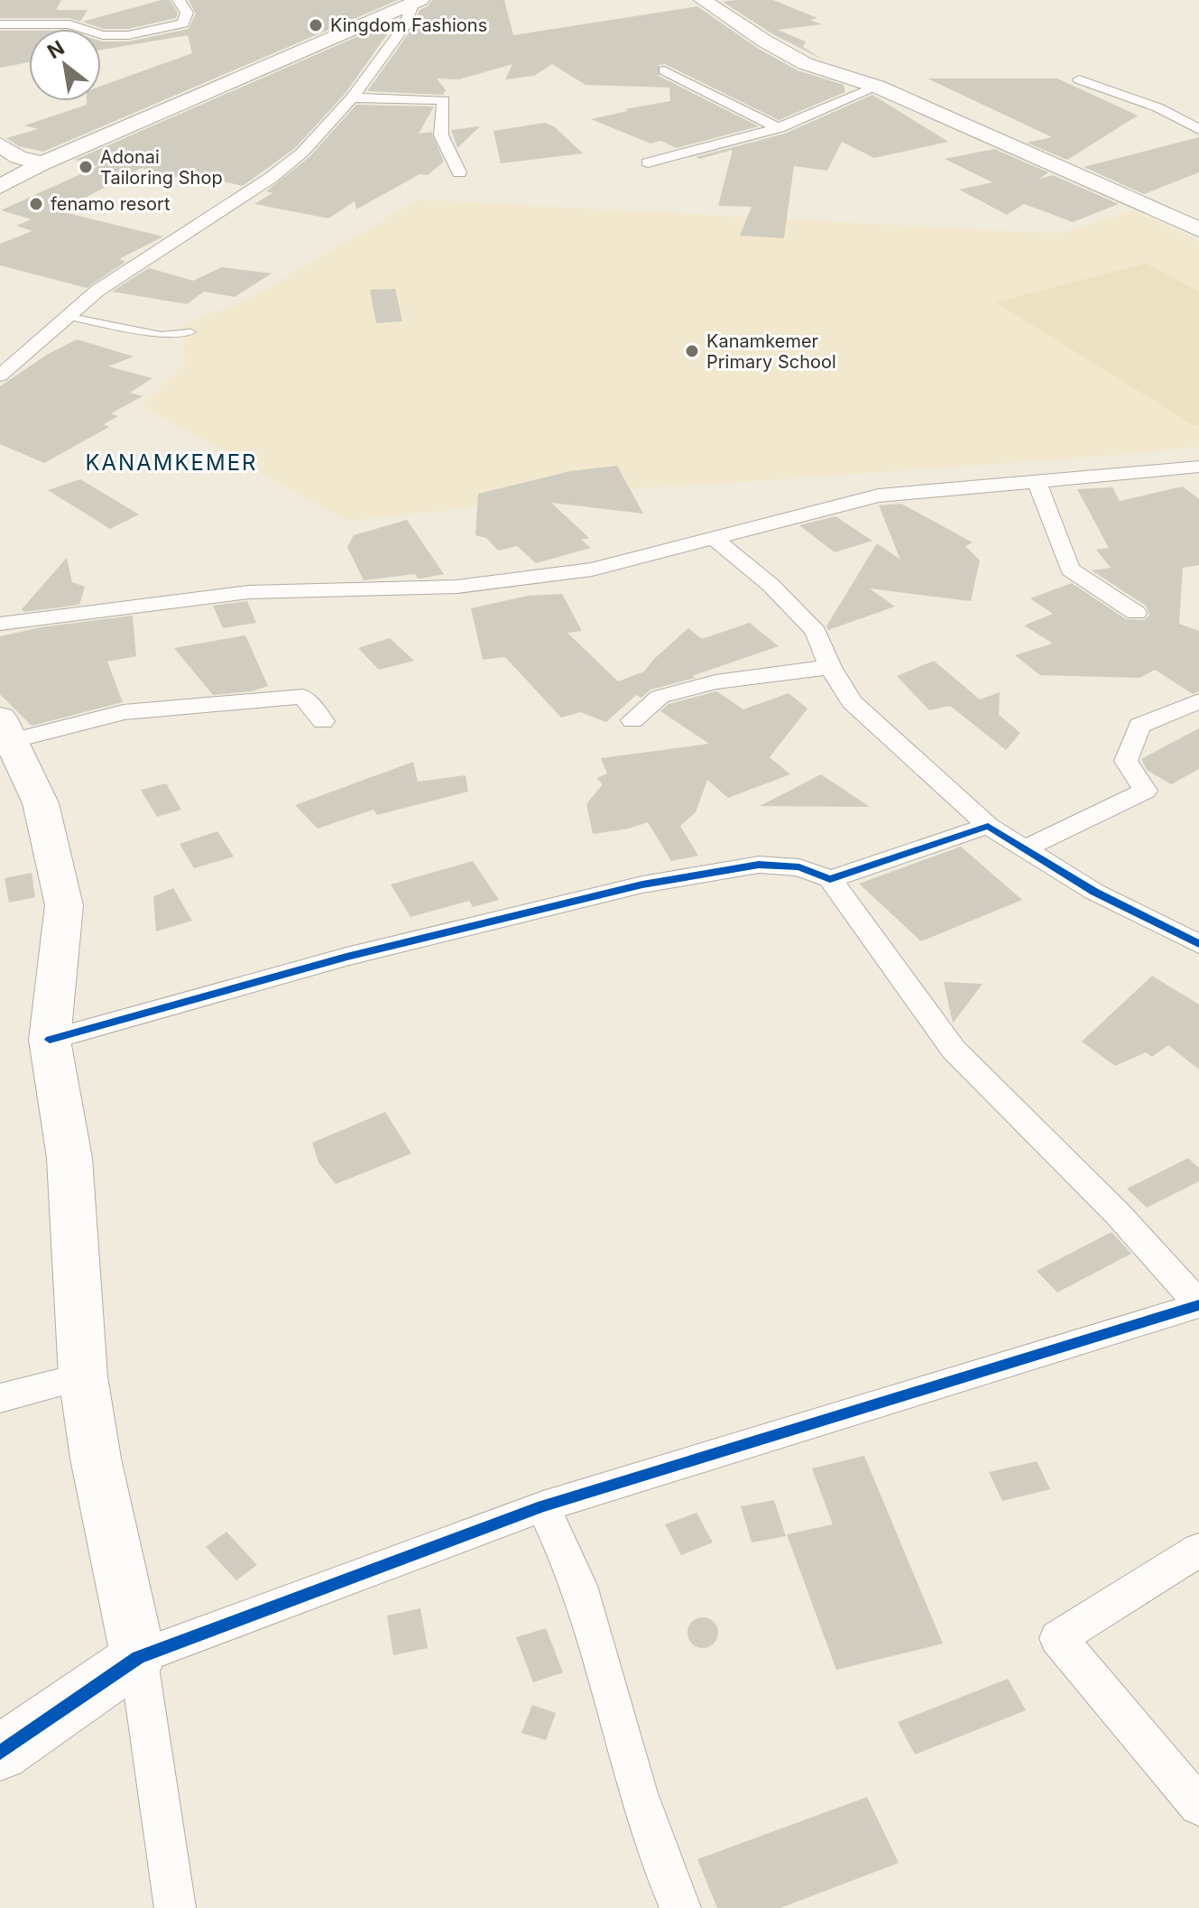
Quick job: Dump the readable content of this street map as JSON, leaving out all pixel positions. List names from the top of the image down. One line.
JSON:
{"districts":["KANAMKEMER"],"places":["Kingdom Fashions","Adonai Tailoring Shop","fenamo resort","Kanamkemer Primary School"],"north":"top left"}
